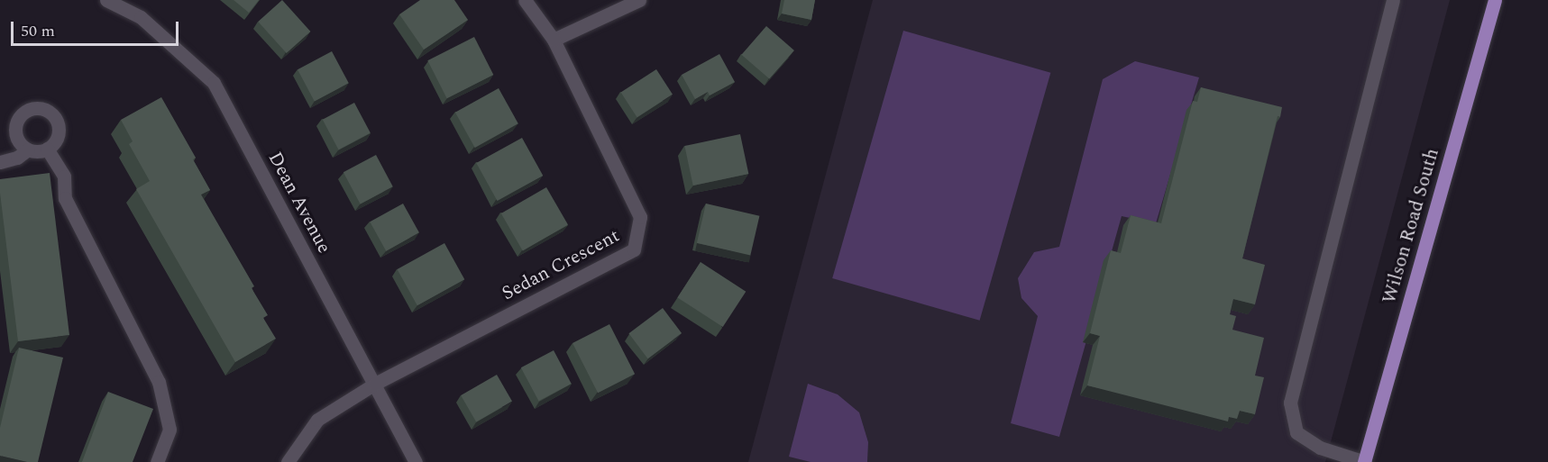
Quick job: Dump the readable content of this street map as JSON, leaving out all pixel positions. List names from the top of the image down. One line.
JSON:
{"streets":{"main road":["Wilson Road South"],"street":["Dean Avenue","Sedan Crescent"]},"crossings":[["Dean Avenue","Sedan Crescent"]],"scale_bar":"50 m"}
